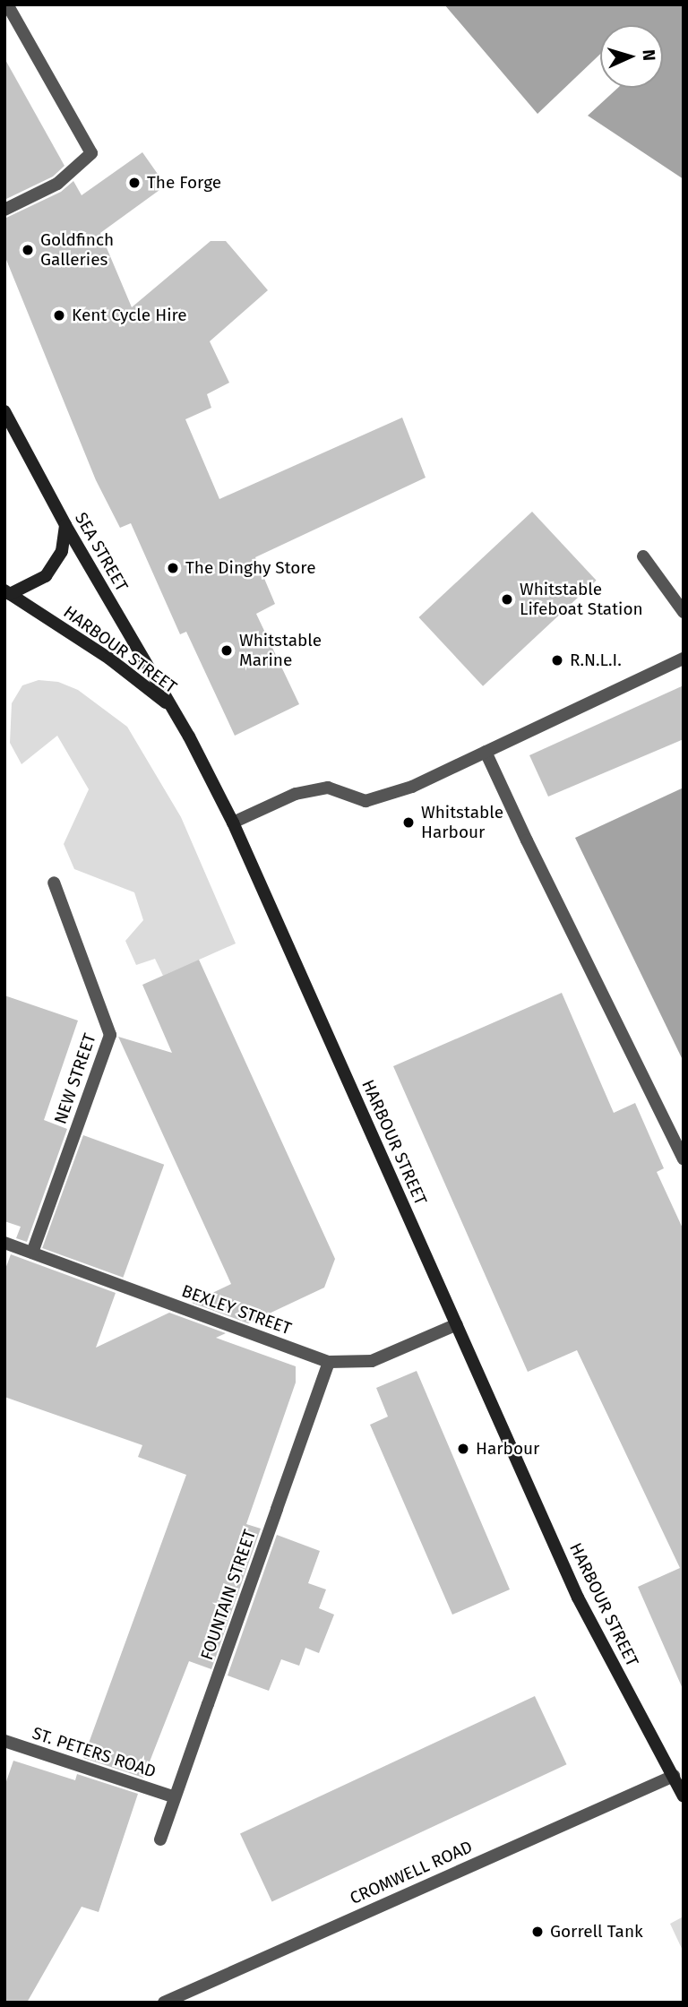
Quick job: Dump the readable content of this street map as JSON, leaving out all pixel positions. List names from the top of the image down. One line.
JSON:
{"streets":{"main road":["SEA STREET","HARBOUR STREET"],"street":["NEW STREET","BEXLEY STREET","FOUNTAIN STREET","ST. PETERS ROAD","CROMWELL ROAD"]},"crossings":[["SEA STREET","HARBOUR STREET"],["HARBOUR STREET","BEXLEY STREET"],["HARBOUR STREET","CROMWELL ROAD"],["NEW STREET","BEXLEY STREET"],["BEXLEY STREET","FOUNTAIN STREET"],["FOUNTAIN STREET","ST. PETERS ROAD"]],"places":["The Forge","Goldfinch Galleries","Kent Cycle Hire","The Dinghy Store","Whitstable Lifeboat Station","Whitstable Marine","R.N.L.I.","Whitstable Harbour","Harbour","Gorrell Tank"],"north":"right"}
